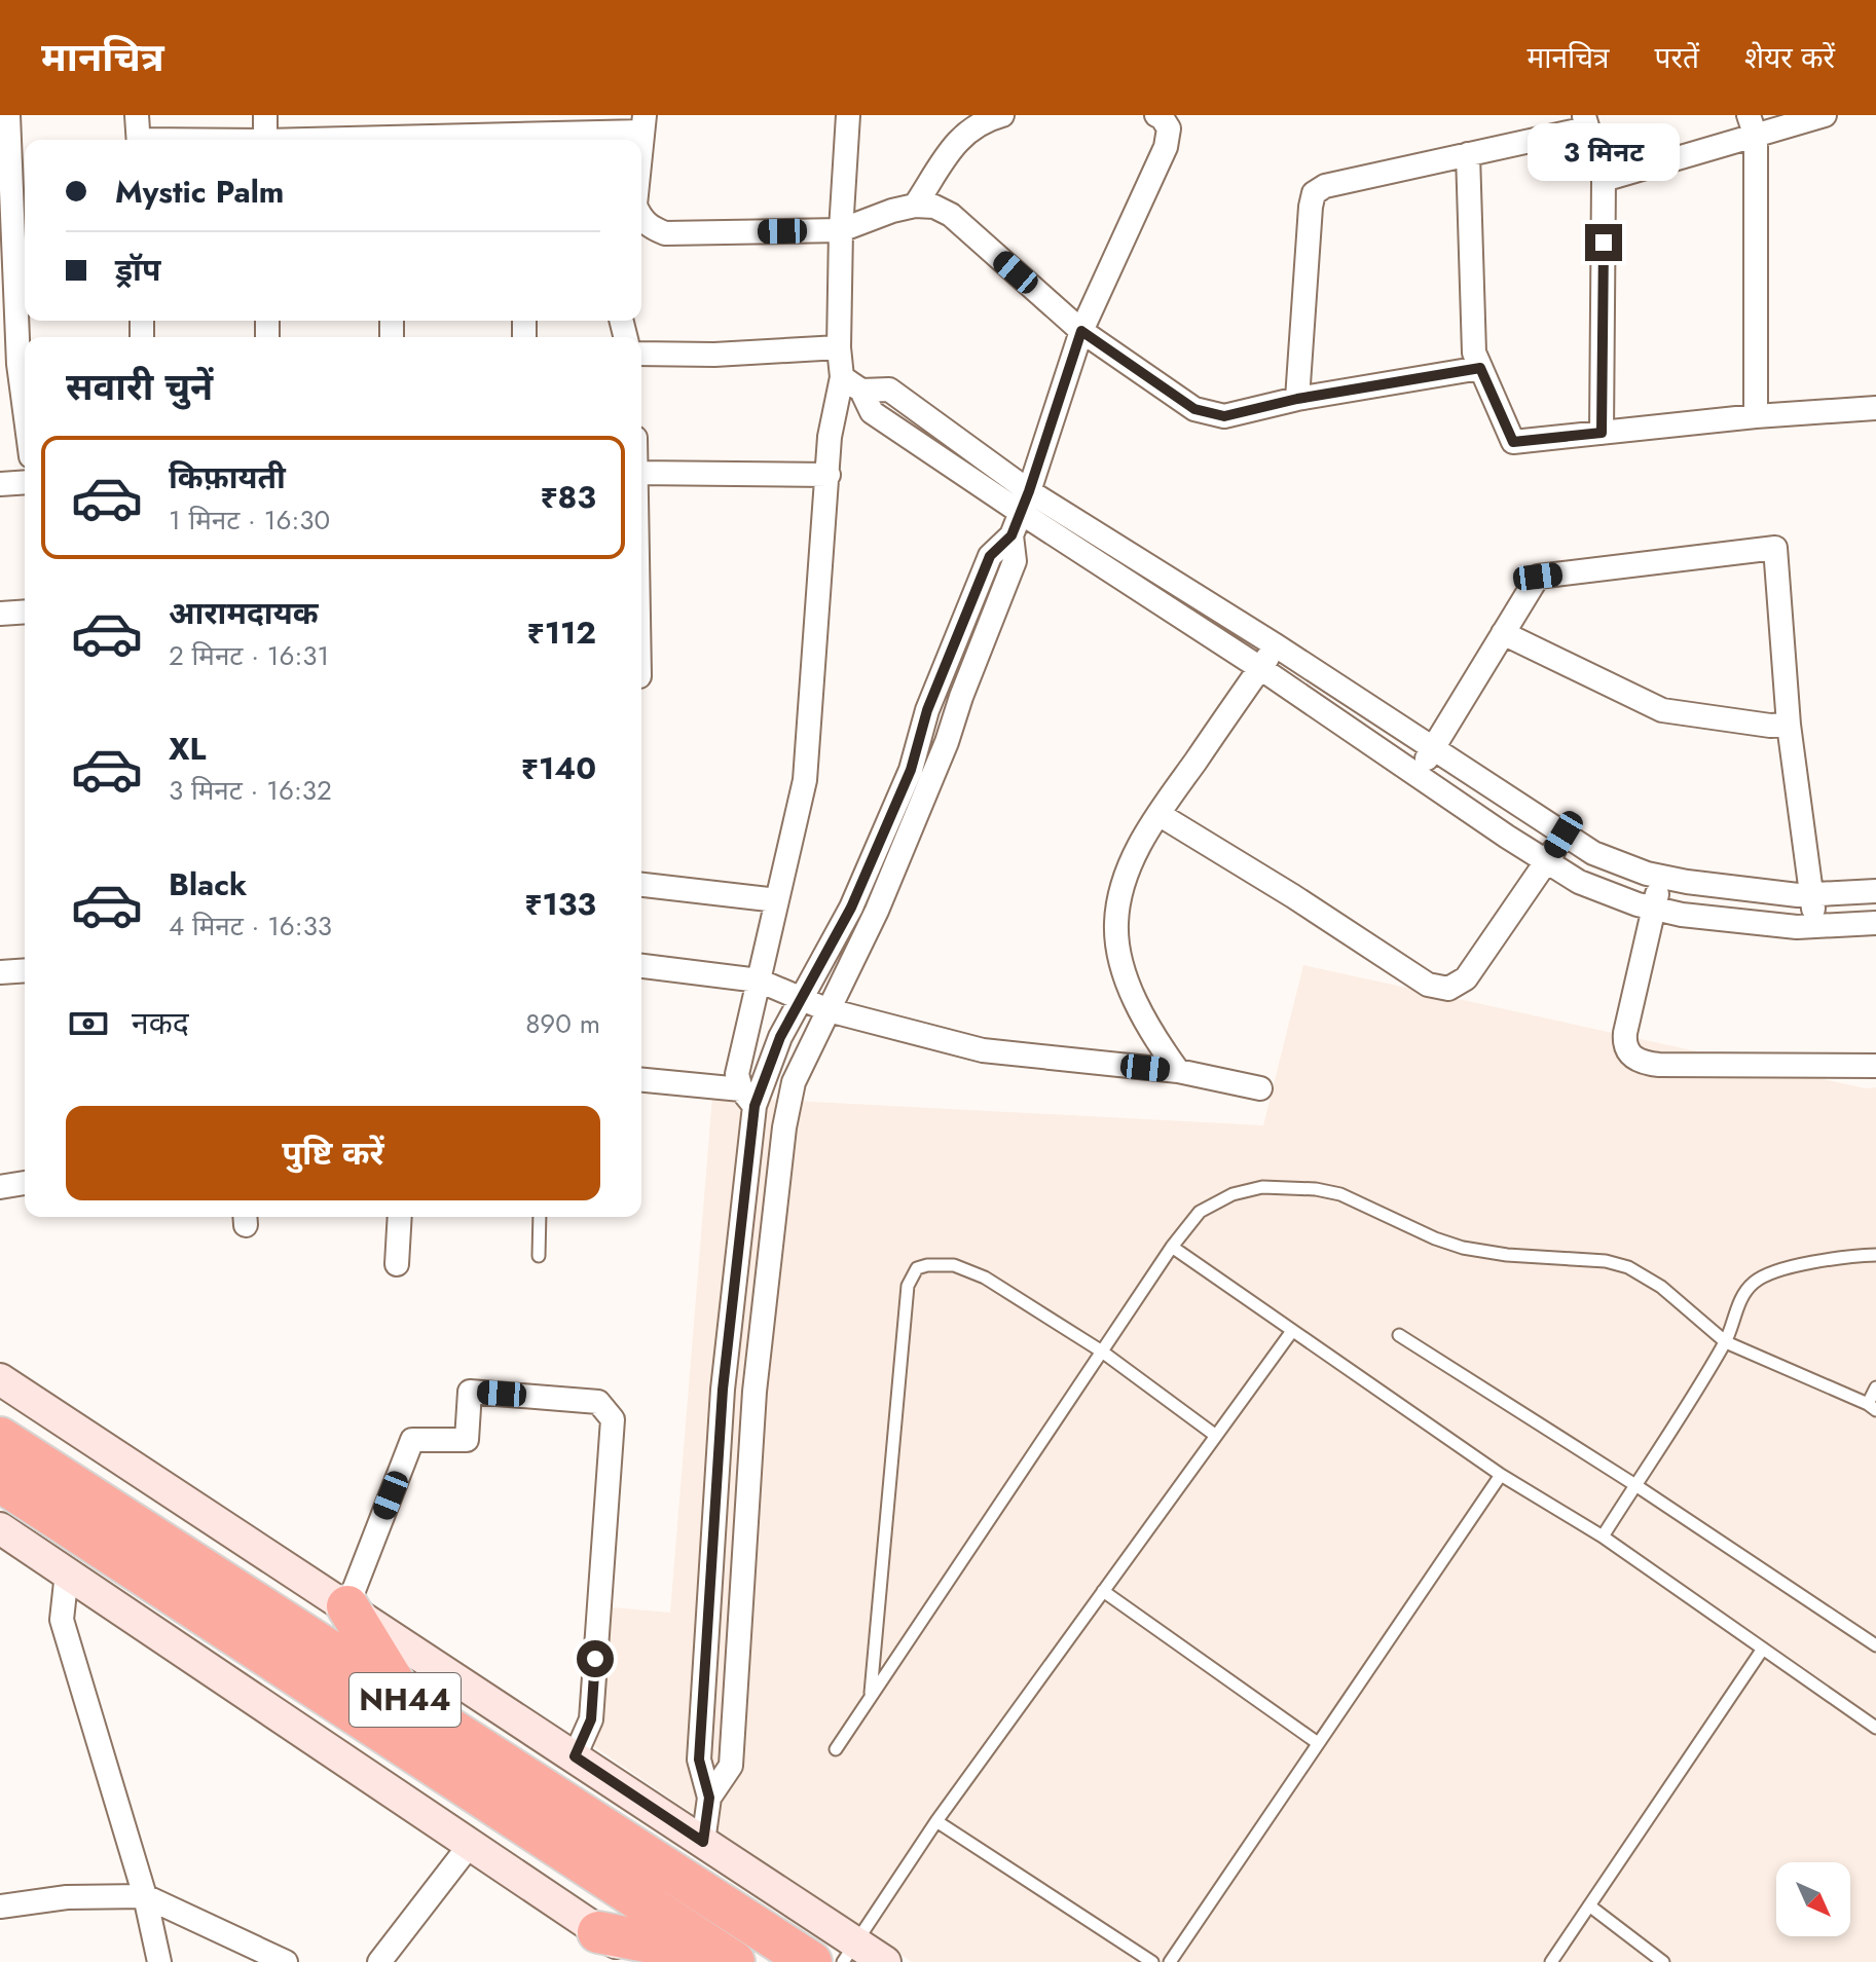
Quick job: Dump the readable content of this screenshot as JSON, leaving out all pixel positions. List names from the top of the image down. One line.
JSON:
{"streets":{"highway":["NH44"]},"north":"bottom right","page":{"header":"मानचित्र","nav":["मानचित्र","परतें","शेयर करें"],"bubble":"3 मिनट","banner":["Mystic Palm","ड्रॉप"],"heading":"सवारी चुनें","list":[{"name":"किफ़ायती","note":"1 मिनट · 16:30","value":"₹83"},{"name":"आरामदायक","note":"2 मिनट · 16:31","value":"₹112"},{"name":"XL","note":"3 मिनट · 16:32","value":"₹140"},{"name":"Black","note":"4 मिनट · 16:33","value":"₹133"}],"pay":["नकद","890 m"],"buttons":"पुष्टि करें"}}
